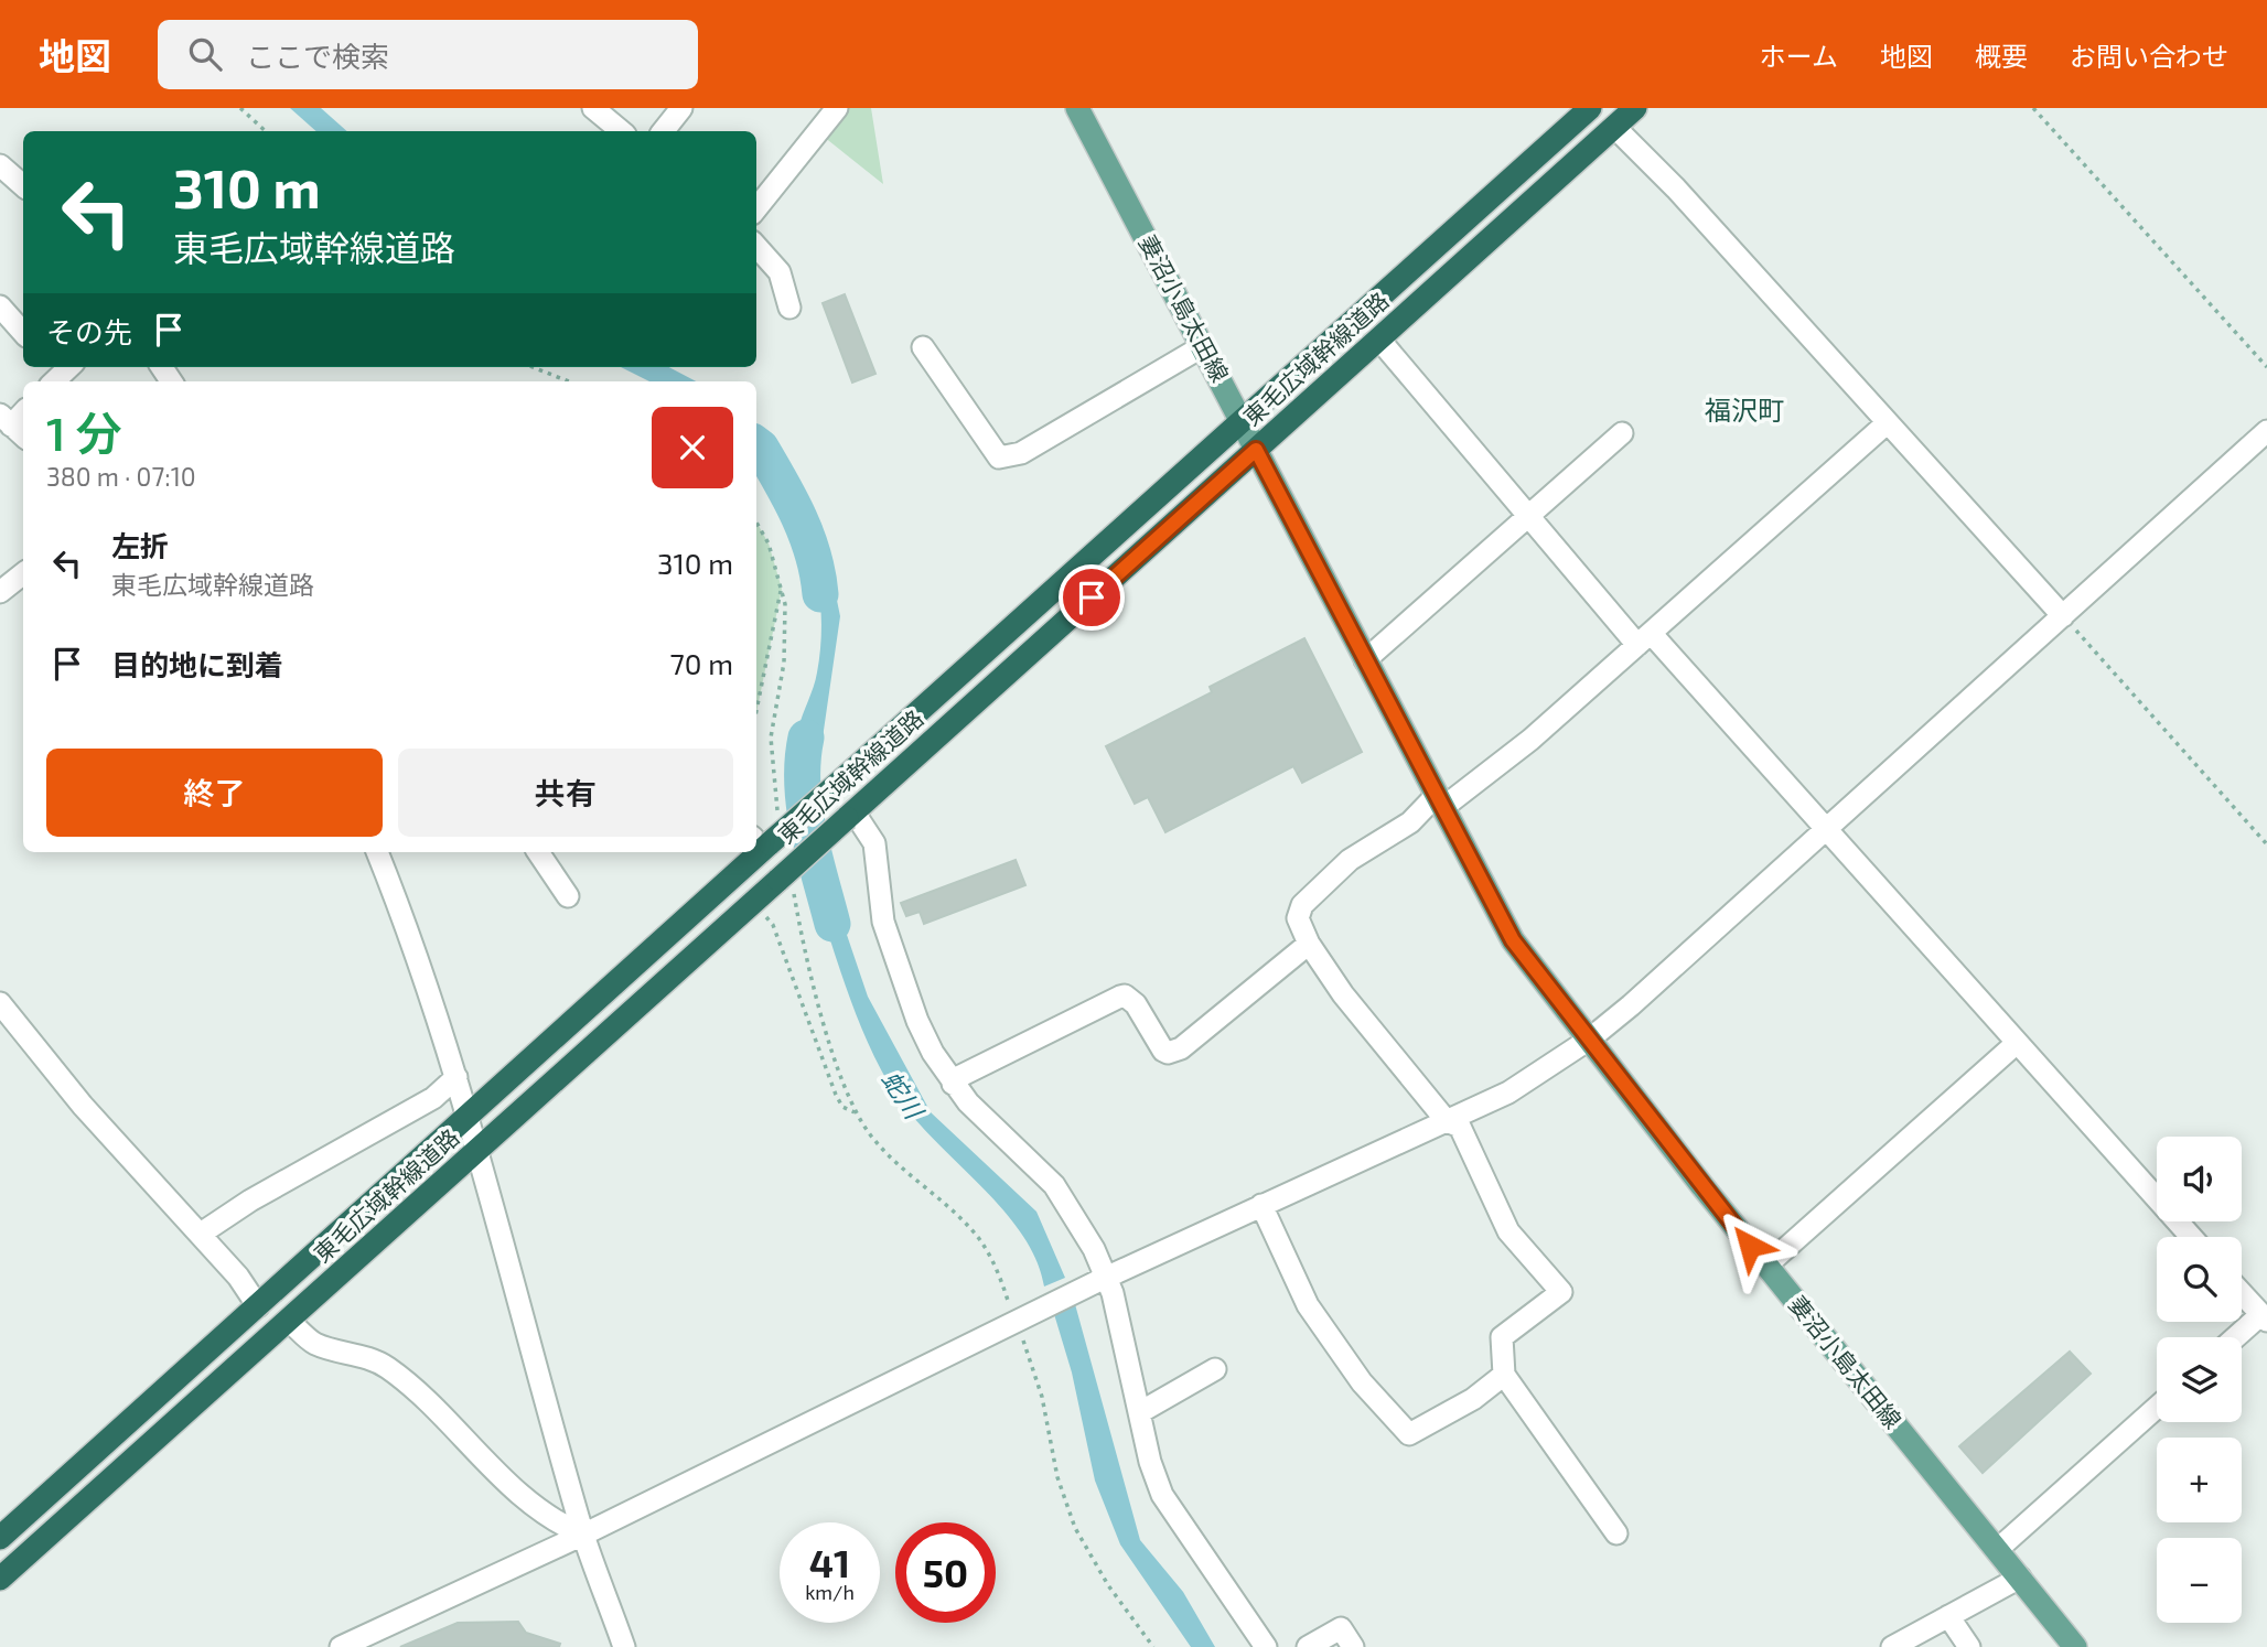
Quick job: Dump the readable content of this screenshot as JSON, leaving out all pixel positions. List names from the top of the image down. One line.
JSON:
{"streets":{"highway":["東毛広域幹線道路"],"main road":["妻沼小島太田線"]},"crossings":[["妻沼小島太田線","東毛広域幹線道路"]],"districts":["福沢町"],"water":["蛇川"],"page":{"header":"地図","search":"ここで検索","nav":["ホーム","地図","概要","お問い合わせ"],"turn":["310 m","東毛広域幹線道路"],"then":"その先","heading":["1 分","380 m · 07:10"],"list":[{"name":"左折","note":"東毛広域幹線道路","value":"310 m"},{"name":"目的地に到着","value":"70 m"}],"buttons":["終了","共有"],"map_buttons":["+","−"],"speed":"41 km/h","limit":"50"}}
